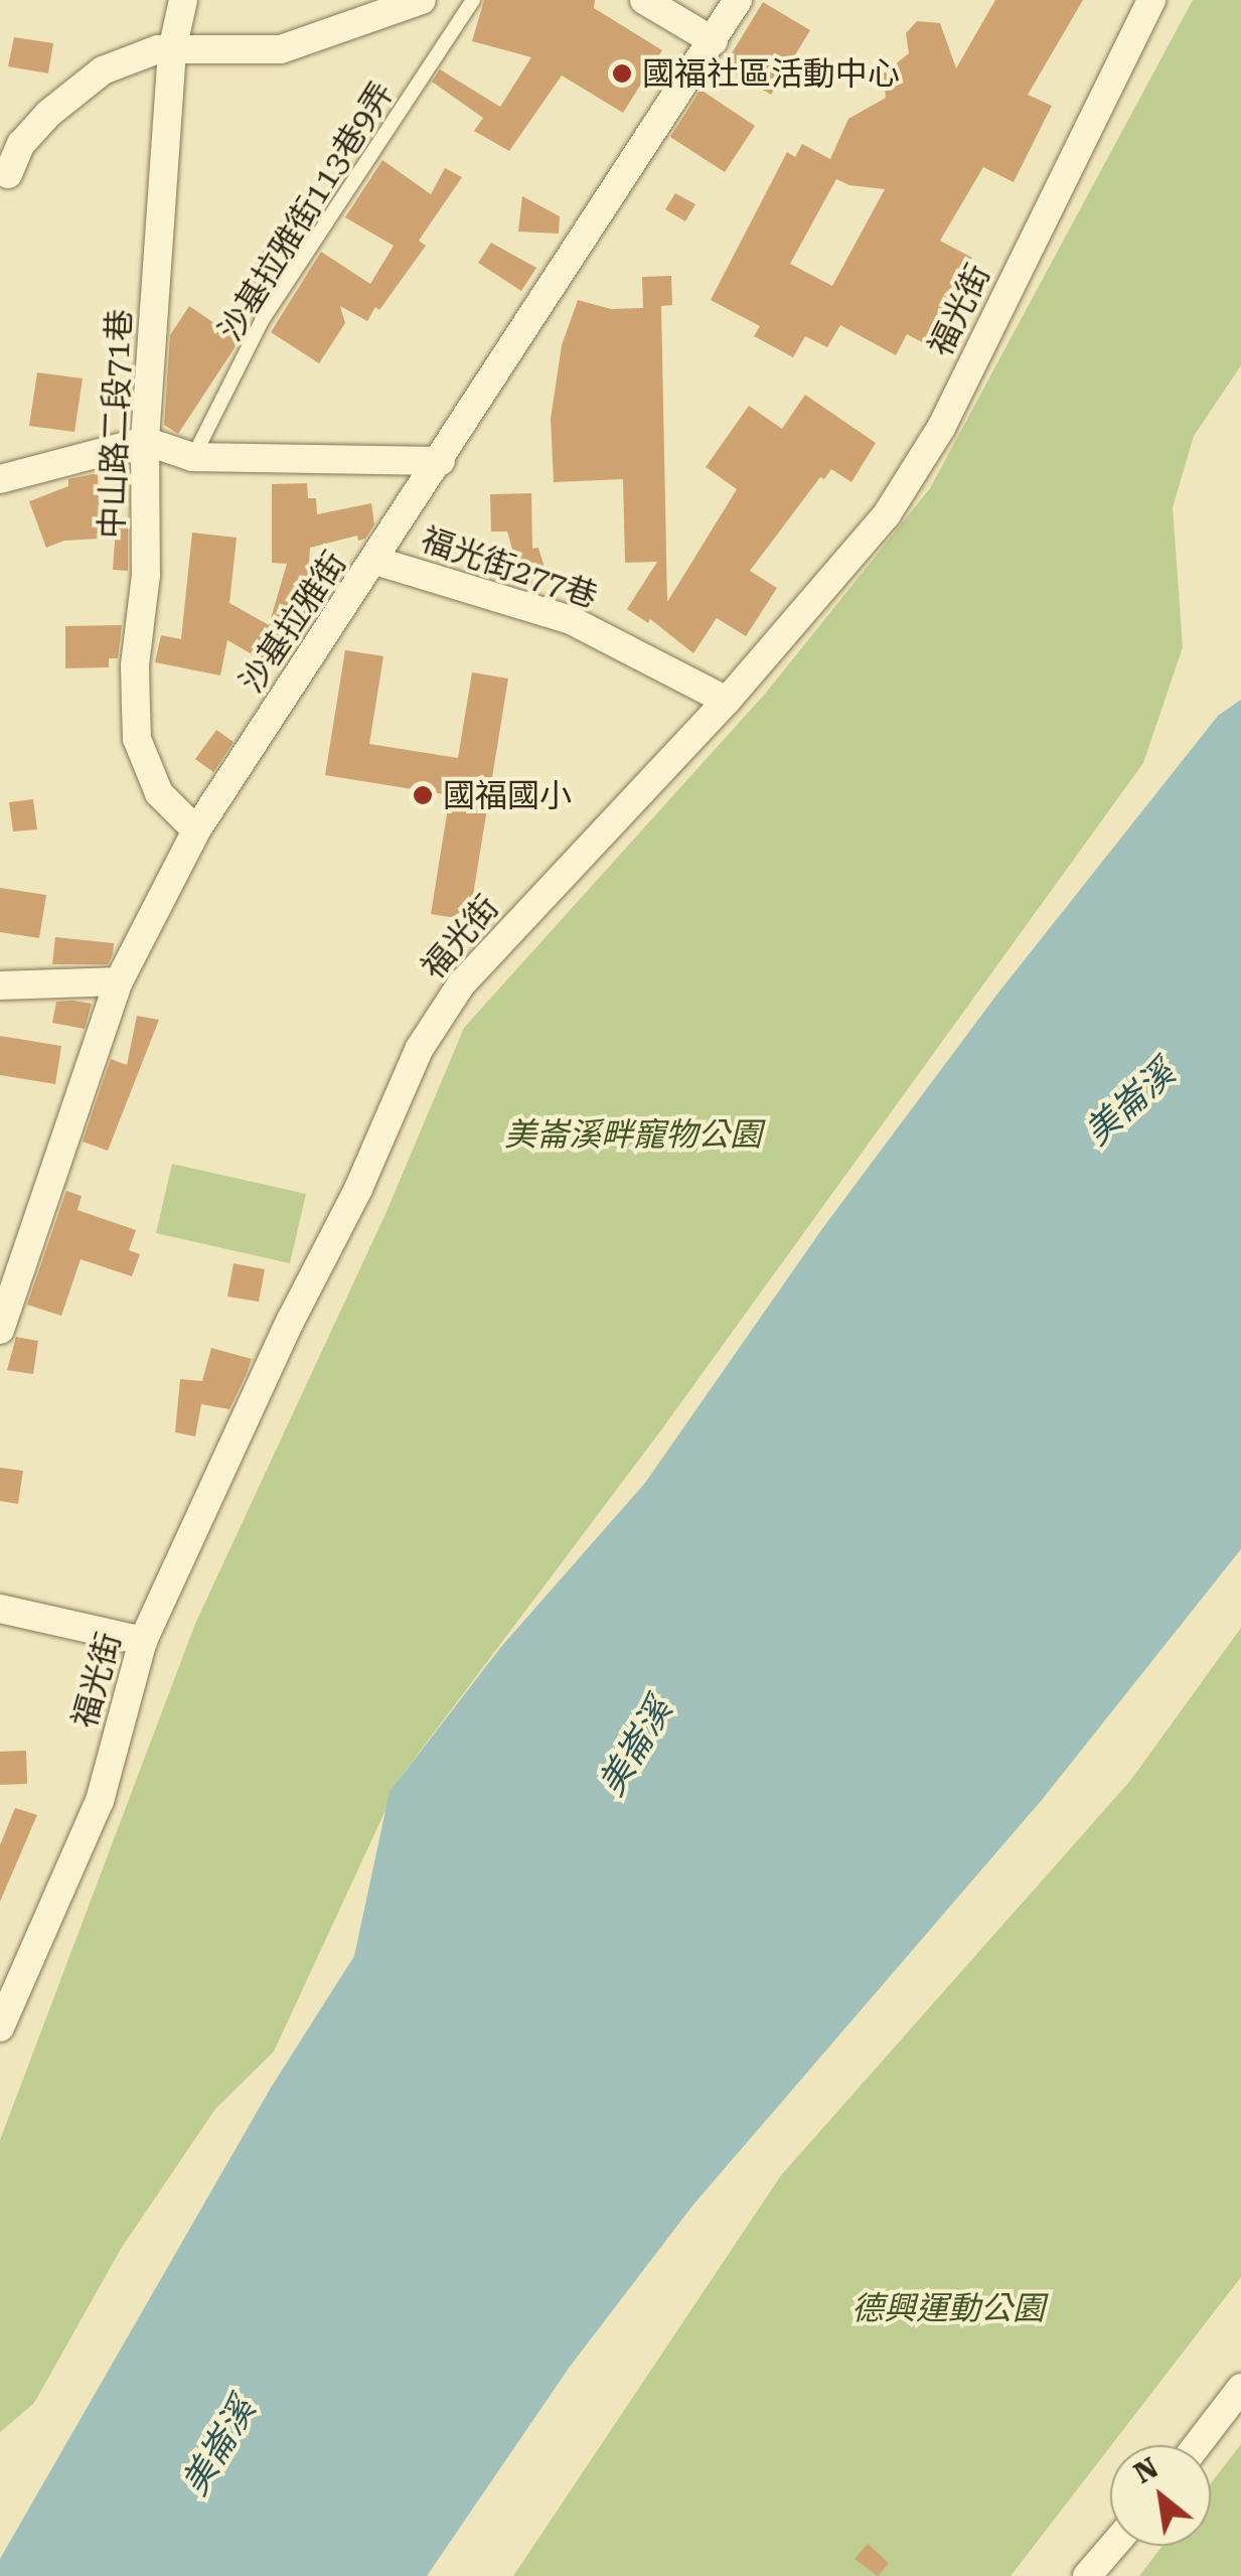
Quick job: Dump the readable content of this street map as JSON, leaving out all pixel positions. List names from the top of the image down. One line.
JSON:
{"streets":{"street":["福光街","中山路二段71巷","福光街277巷","沙基拉雅街"],"lane":["沙基拉雅街113巷9弄"]},"crossings":[["福光街","福光街277巷"],["中山路二段71巷","沙基拉雅街"],["福光街277巷","沙基拉雅街"]],"water":["美崙溪"],"parks":["美崙溪畔寵物公園","德興運動公園"],"places":["國福社區活動中心","國福國小"],"north":"top left"}
